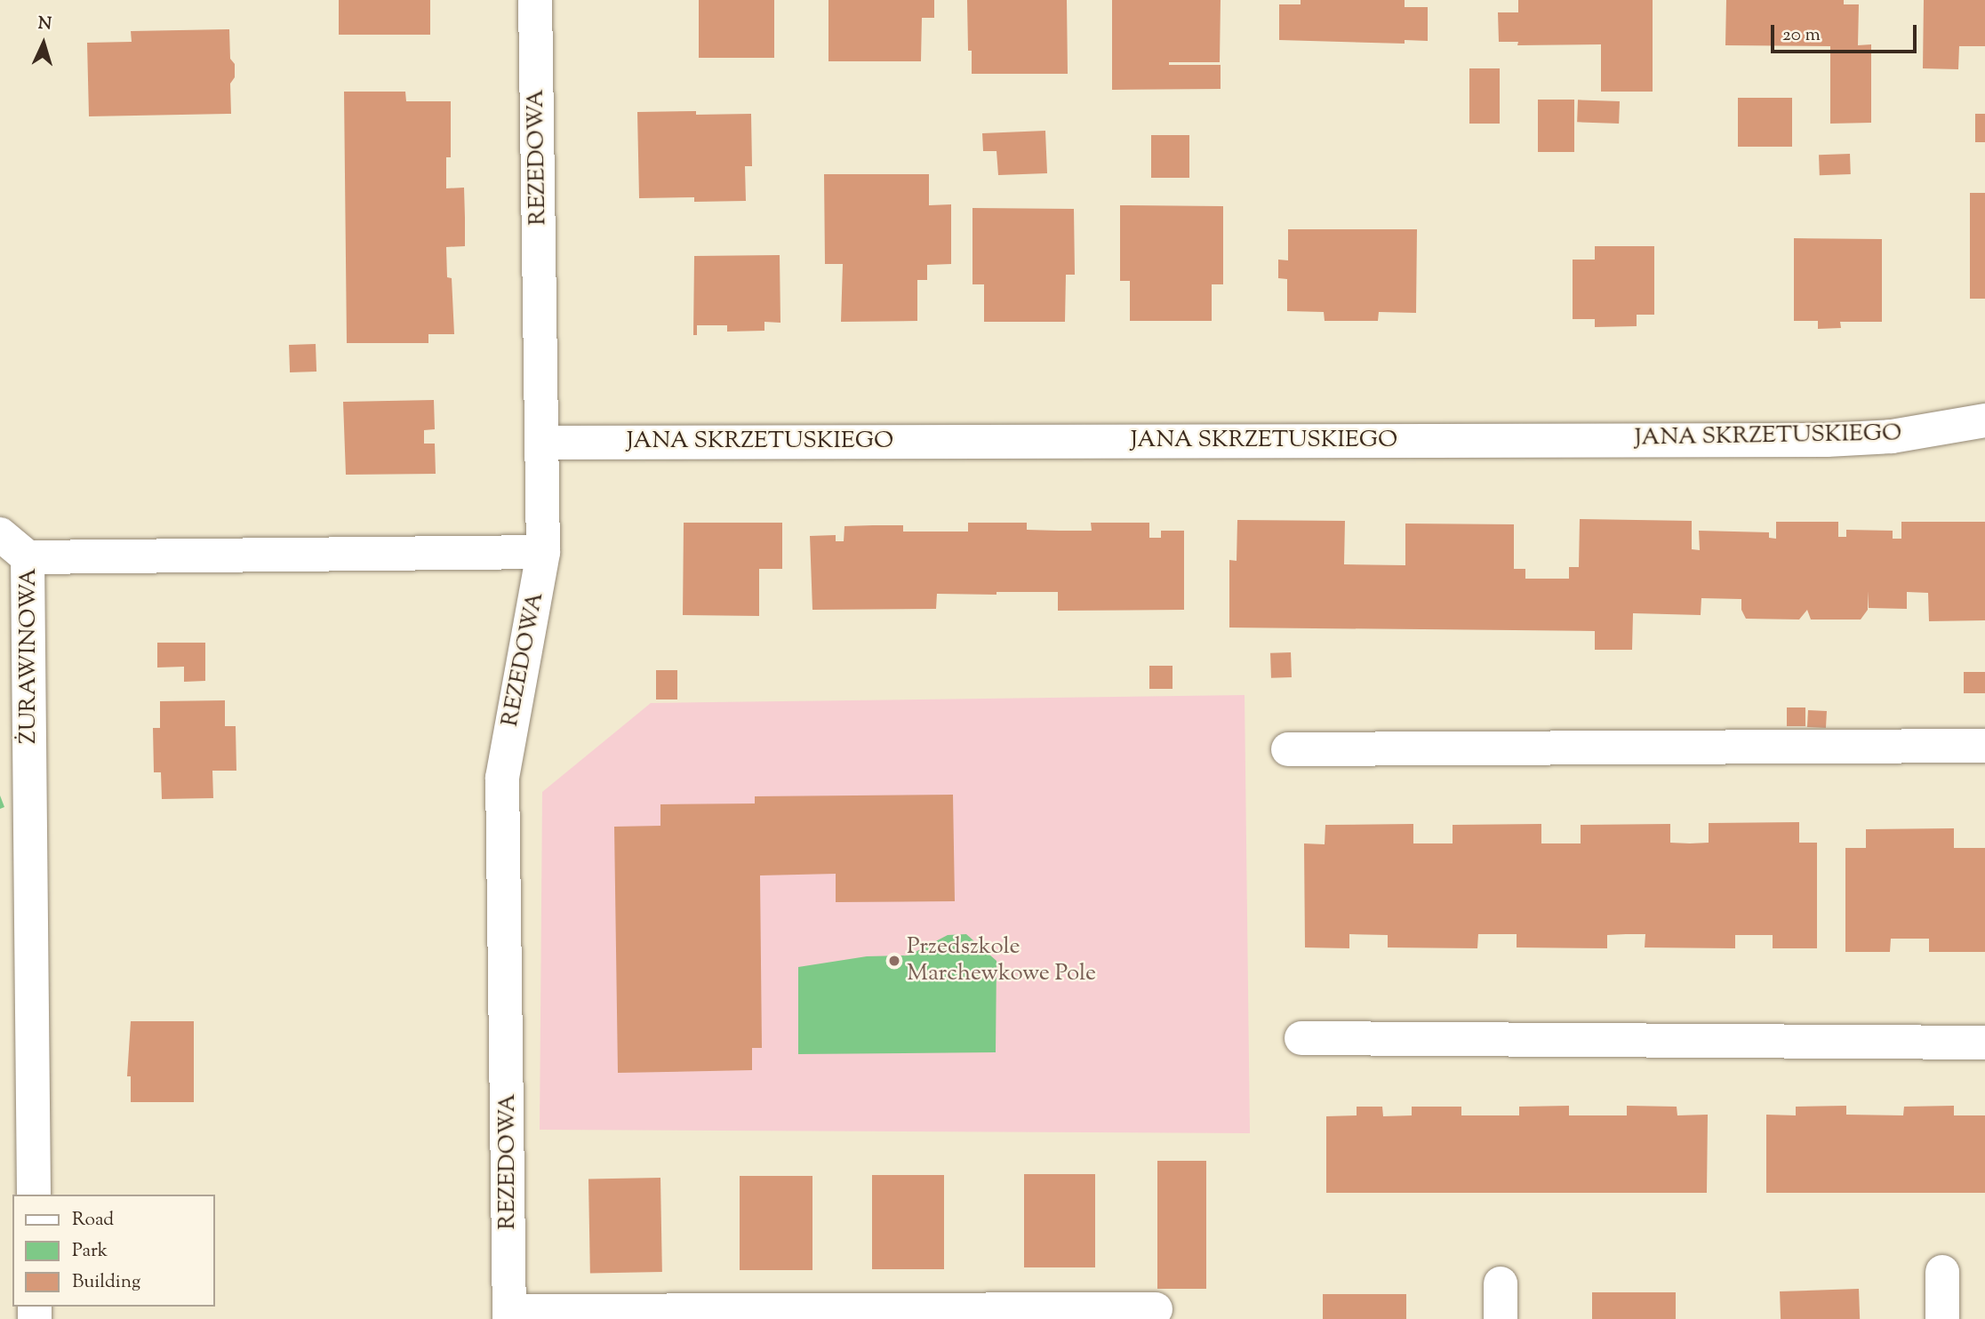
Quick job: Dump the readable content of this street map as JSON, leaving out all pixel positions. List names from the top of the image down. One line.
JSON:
{"streets":{"street":["REZEDOWA","JANA SKRZETUSKIEGO","ŻURAWINOWA"]},"crossings":[["REZEDOWA","JANA SKRZETUSKIEGO"],["REZEDOWA","ŻURAWINOWA"]],"places":["Przedszkole Marchewkowe Pole"],"legend":["Road","Park","Building"],"scale_bar":"20 m","north":"top"}
